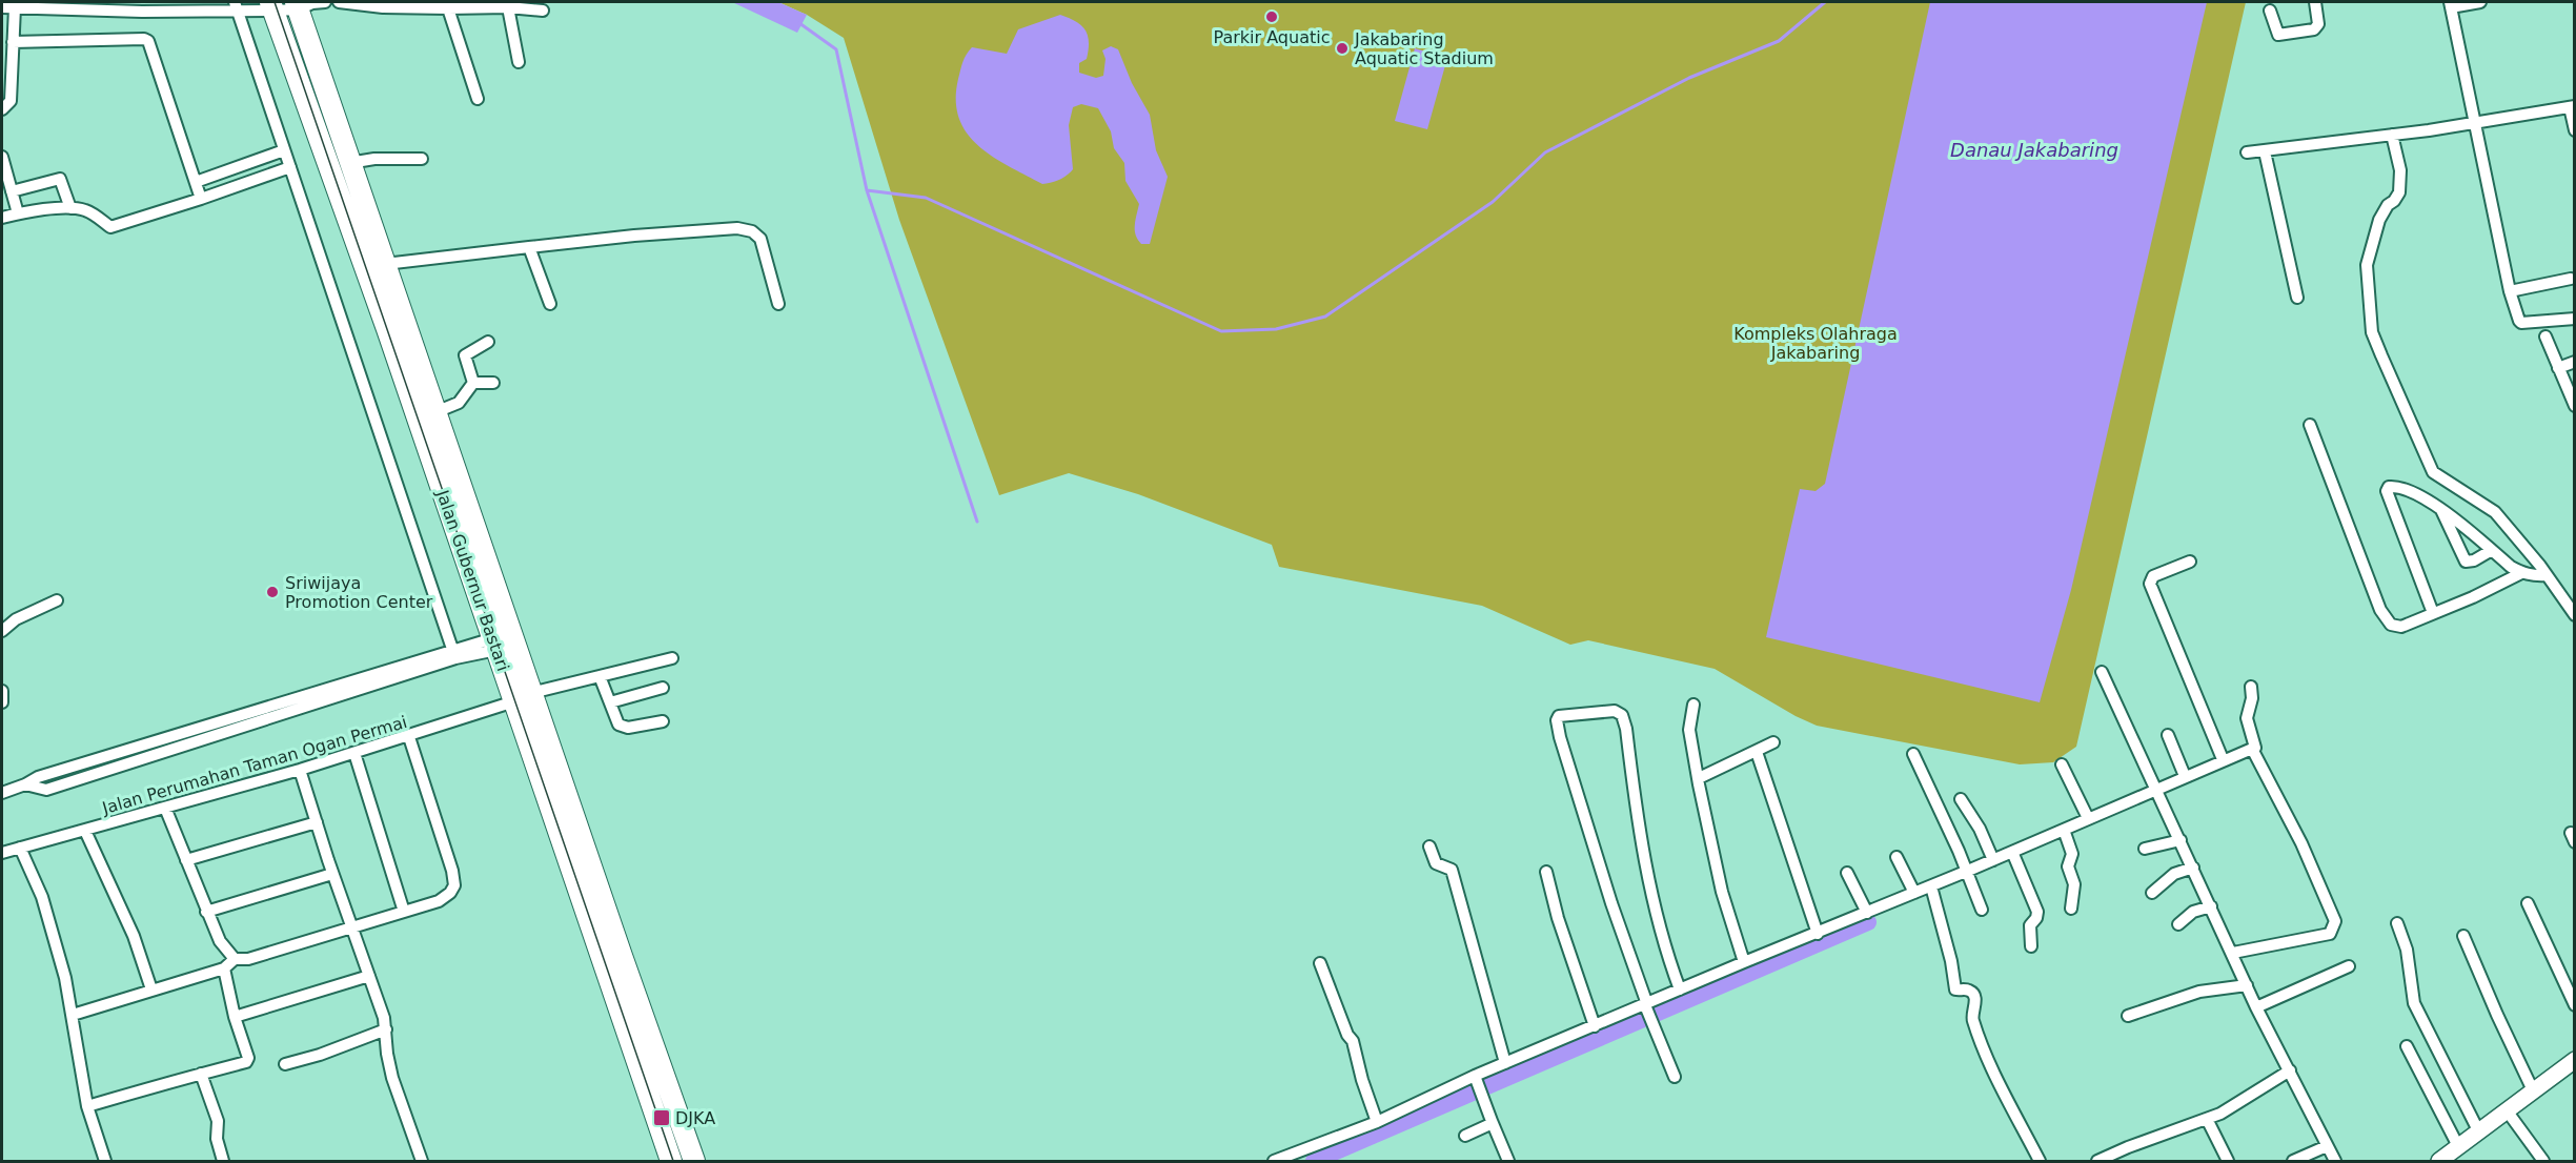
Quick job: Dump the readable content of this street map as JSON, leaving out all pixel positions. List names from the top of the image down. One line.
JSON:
{"streets":{"highway":["Jalan Gubernur Bastari"],"street":["Jalan Perumahan Taman Ogan Permai"]},"crossings":[["Jalan Gubernur Bastari","Jalan Perumahan Taman Ogan Permai"]],"water":["Danau Jakabaring"],"parks":["Kompleks Olahraga Jakabaring"],"places":{"other":["Parkir Aquatic","Jakabaring Aquatic Stadium","Sriwijaya Promotion Center"],"transit":["DJKA"]}}
